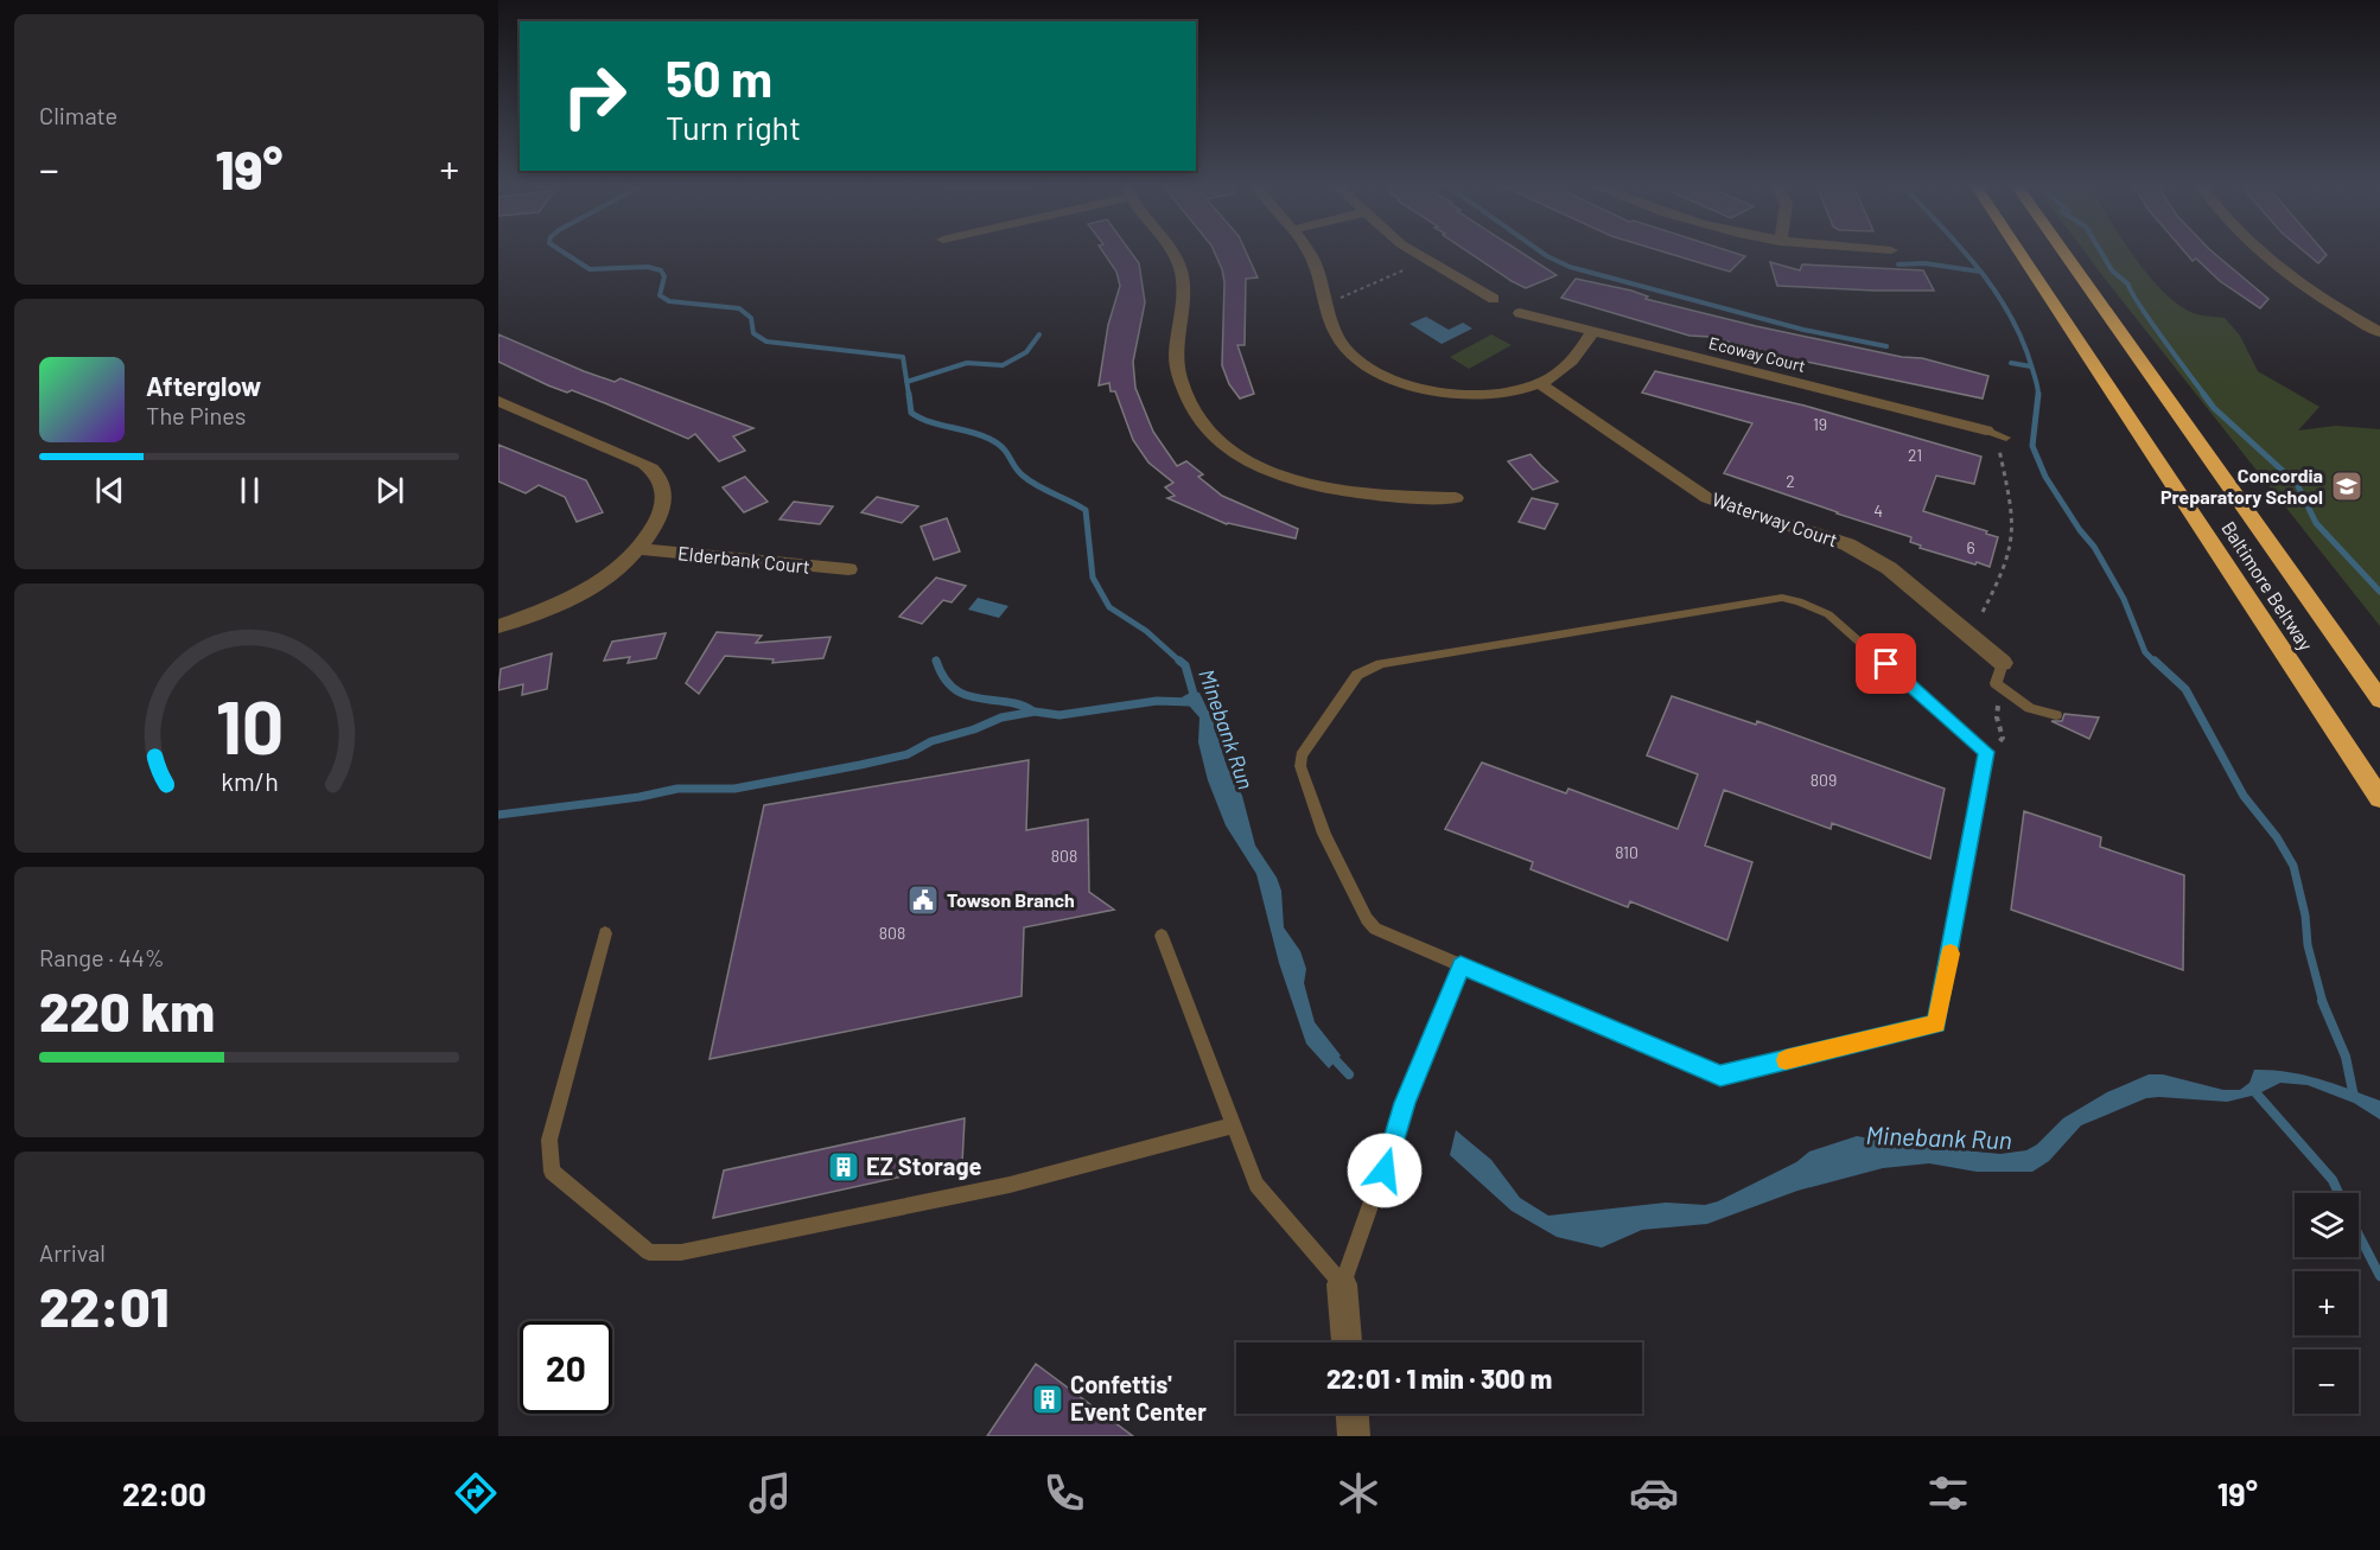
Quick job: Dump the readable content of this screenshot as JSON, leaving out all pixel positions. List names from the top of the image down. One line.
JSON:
{"streets":{"highway":["Baltimore Beltway"],"street":["Ecoway Court","Waterway Court","Elderbank Court"]},"water":["Minebank Run"],"places":{"school or university":["Concordia Preparatory School"],"public building":["Towson Branch"],"building":["EZ Storage","Confettis' Event Center"]},"house_numbers":["19","21","2","4","6","809","810","808","808"],"page":{"tile":["Climate",["Range · 44%","220 km"],["Arrival","22:01"]],"turn":["50 m","Turn right"],"heat":["−","19°","+"],"song":["Afterglow","The Pines"],"map_buttons":["+","−"],"limit":"20","trip":"22:01 · 1 min · 300 m","tabs":["22:00","19°"],"gauge":["10","km/h"]}}
